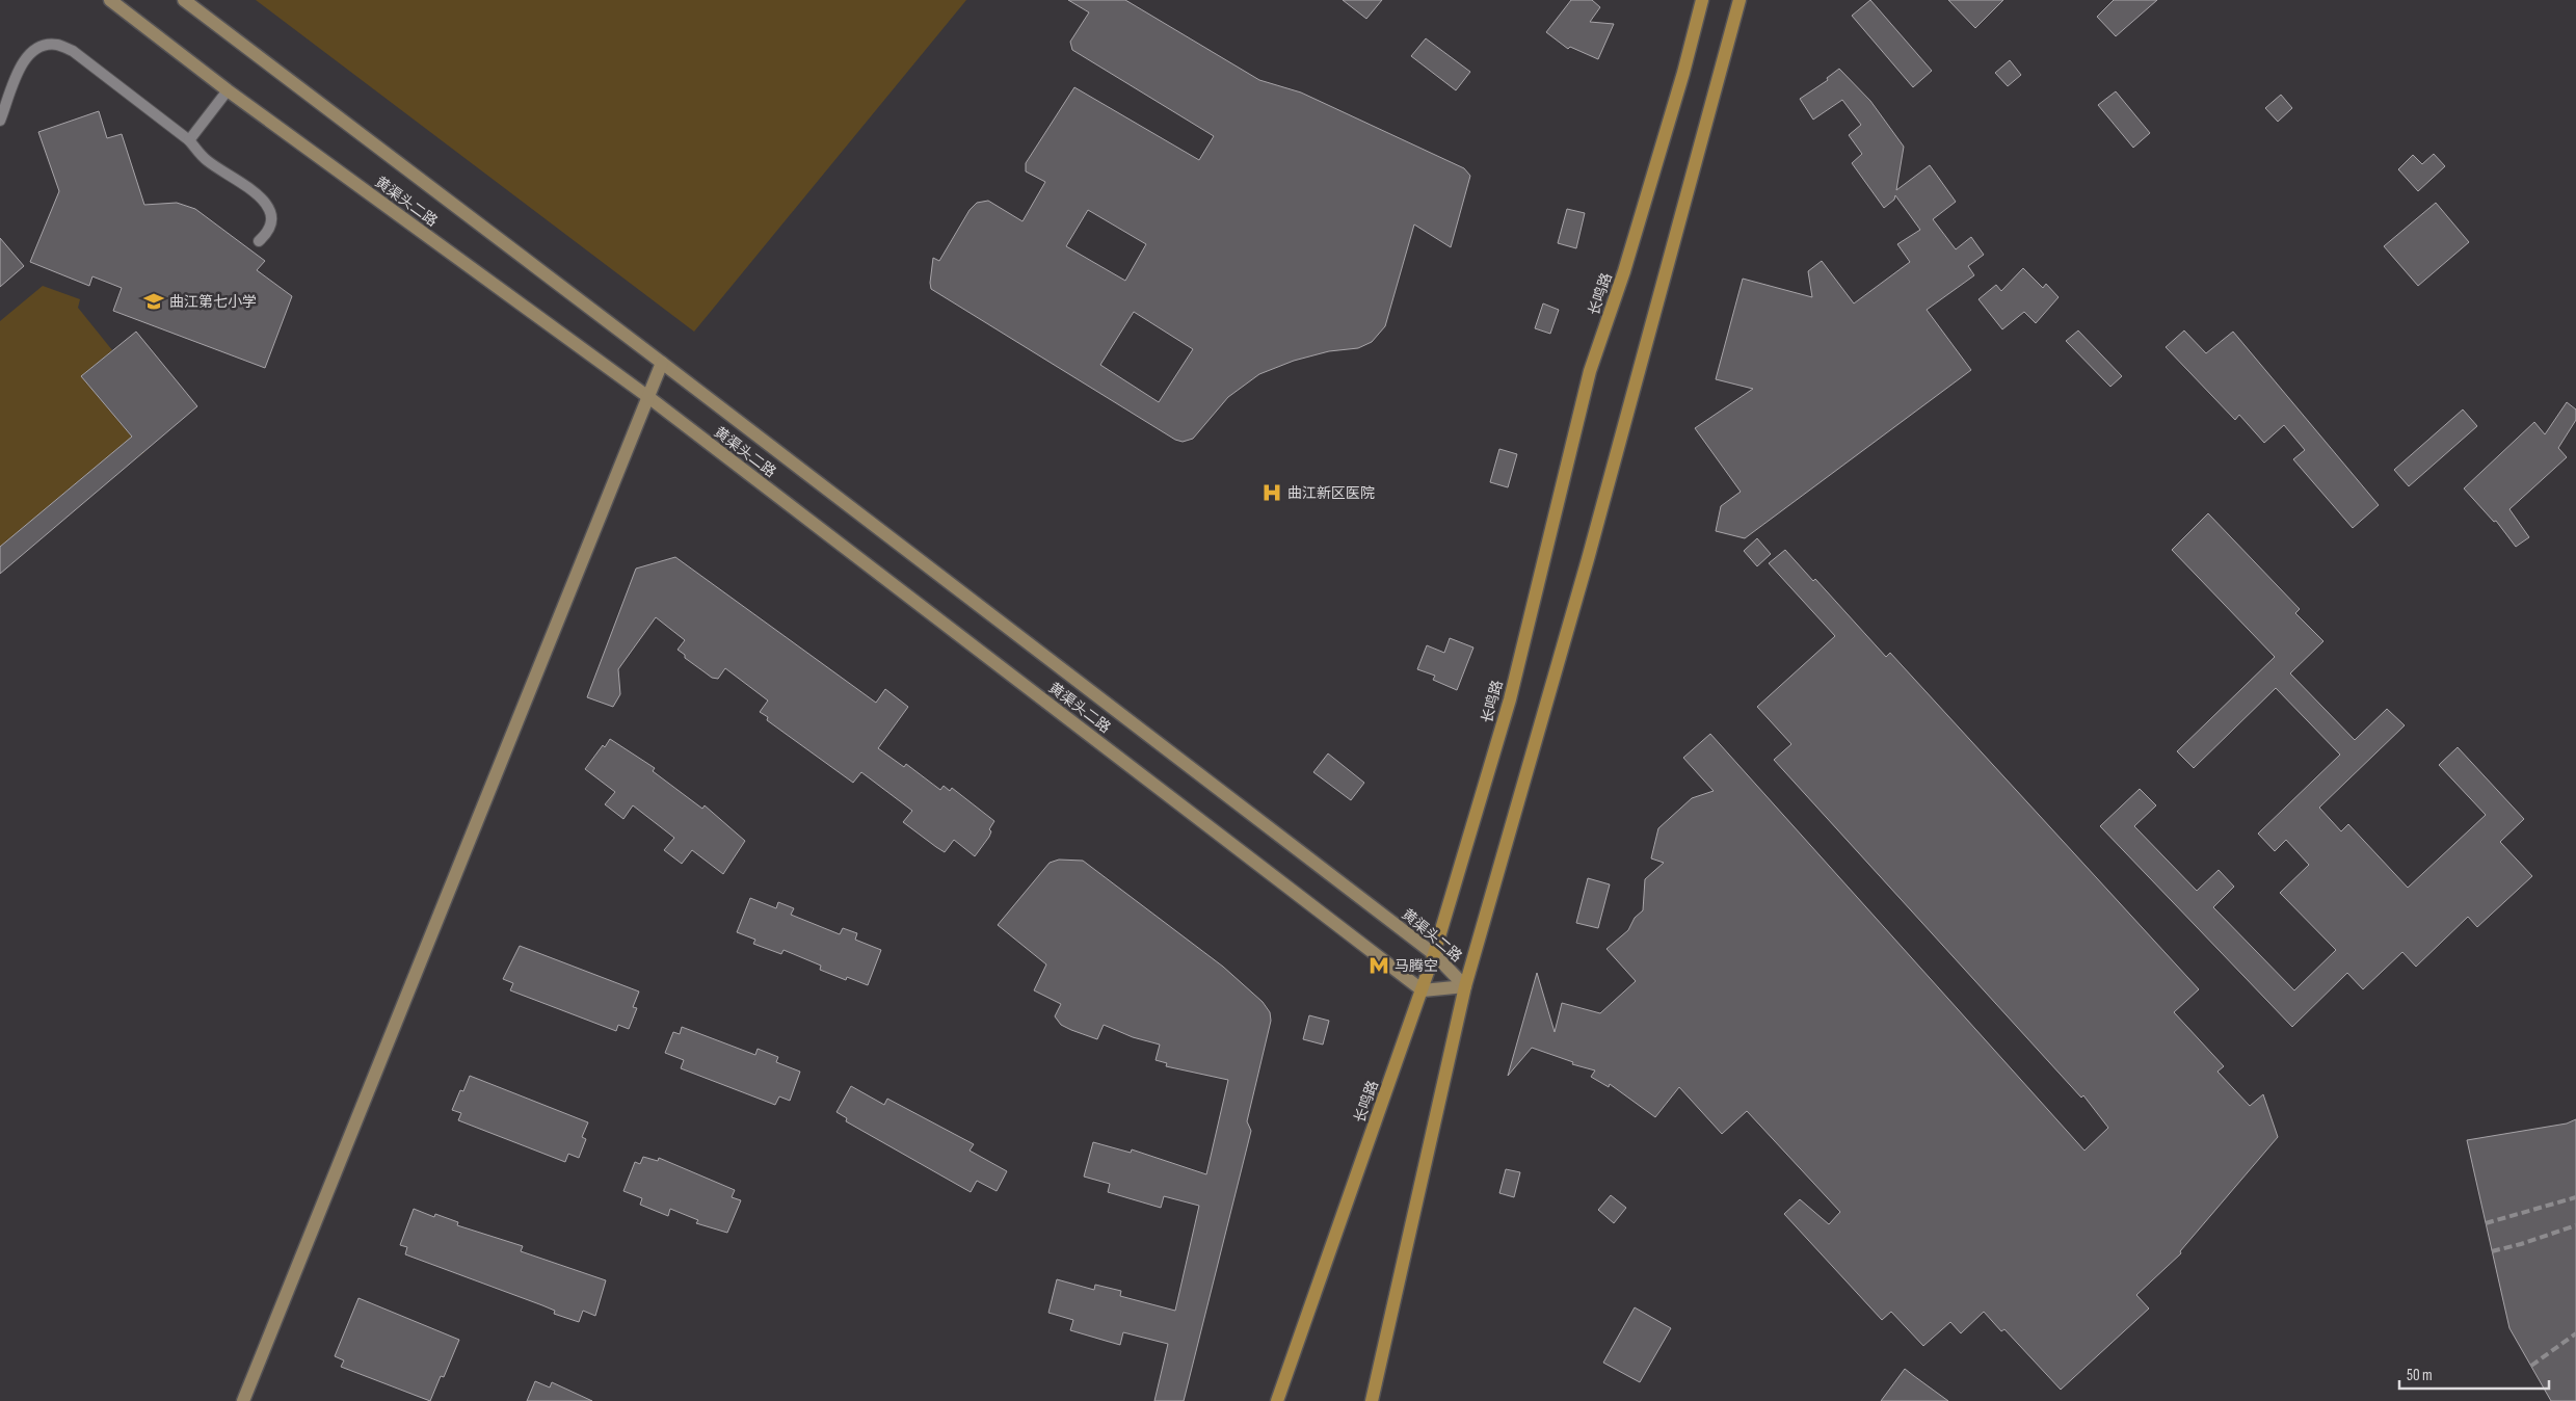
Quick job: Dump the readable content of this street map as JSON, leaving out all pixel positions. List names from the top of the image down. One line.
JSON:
{"streets":{"main road":["黄渠头二路","长鸣路"]},"crossings":[["黄渠头二路","长鸣路"]],"places":{"school or university":["曲江第七小学"],"hospital":["曲江新区医院"],"metro station":["马腾空"]},"scale_bar":"50 m"}
